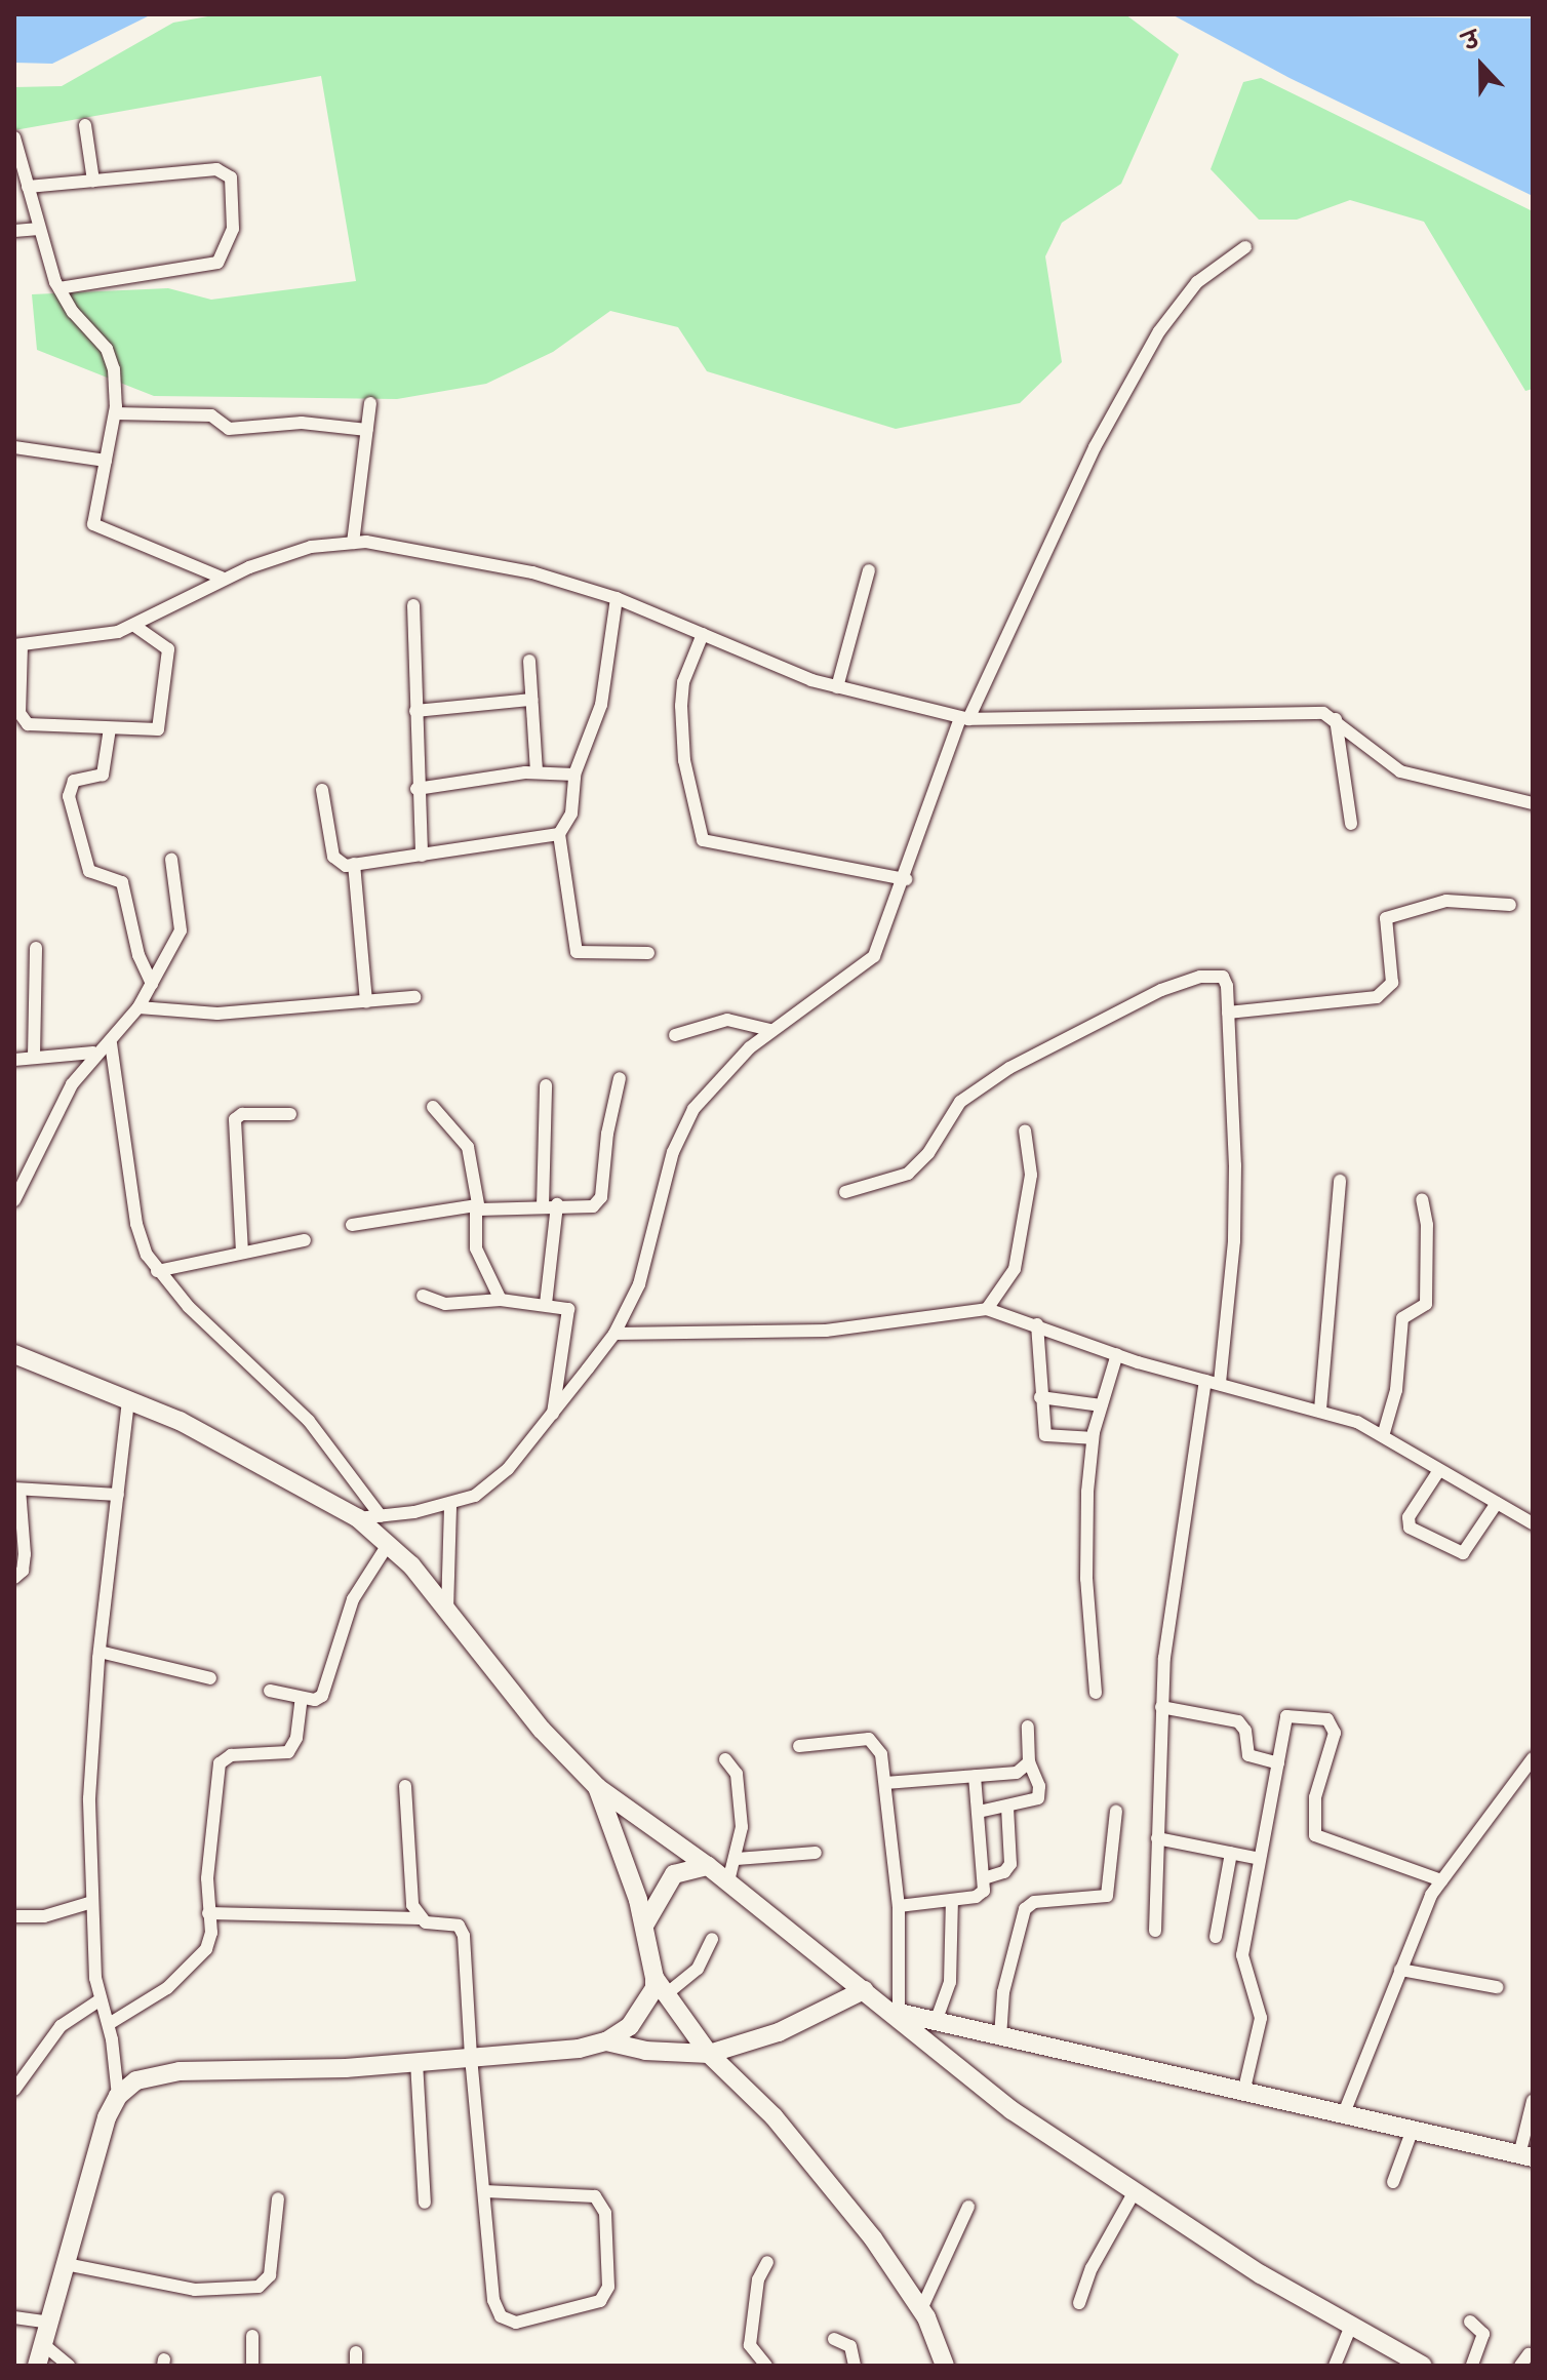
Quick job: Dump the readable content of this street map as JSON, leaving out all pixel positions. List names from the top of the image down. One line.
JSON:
{"north":"top"}
